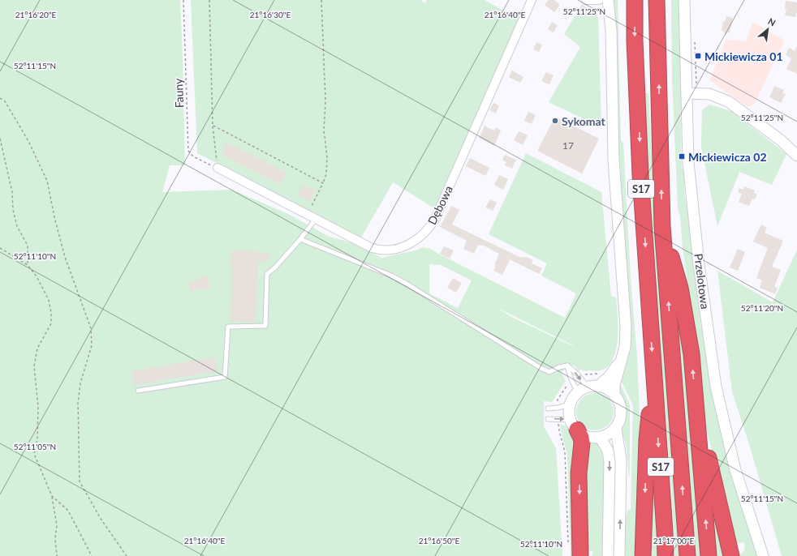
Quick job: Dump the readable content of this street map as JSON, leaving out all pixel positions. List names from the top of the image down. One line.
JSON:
{"streets":{"highway":["S17"],"street":["Dębowa","Przelotowa"],"path":["Fauny"]},"crossings":[["Fauny","Dębowa"]],"places":{"transit":["Mickiewicza 01","Mickiewicza 02"],"other":["Sykomat"]},"house_numbers":["17"],"north":"top right","coordinates":["52°11'25\"N","21°16'20\"E","21°16'30\"E","21°16'40\"E","52°11'15\"N","52°11'10\"N","52°11'20\"N","52°11'05\"N","21°16'50\"E","21°17'00\"E"]}
